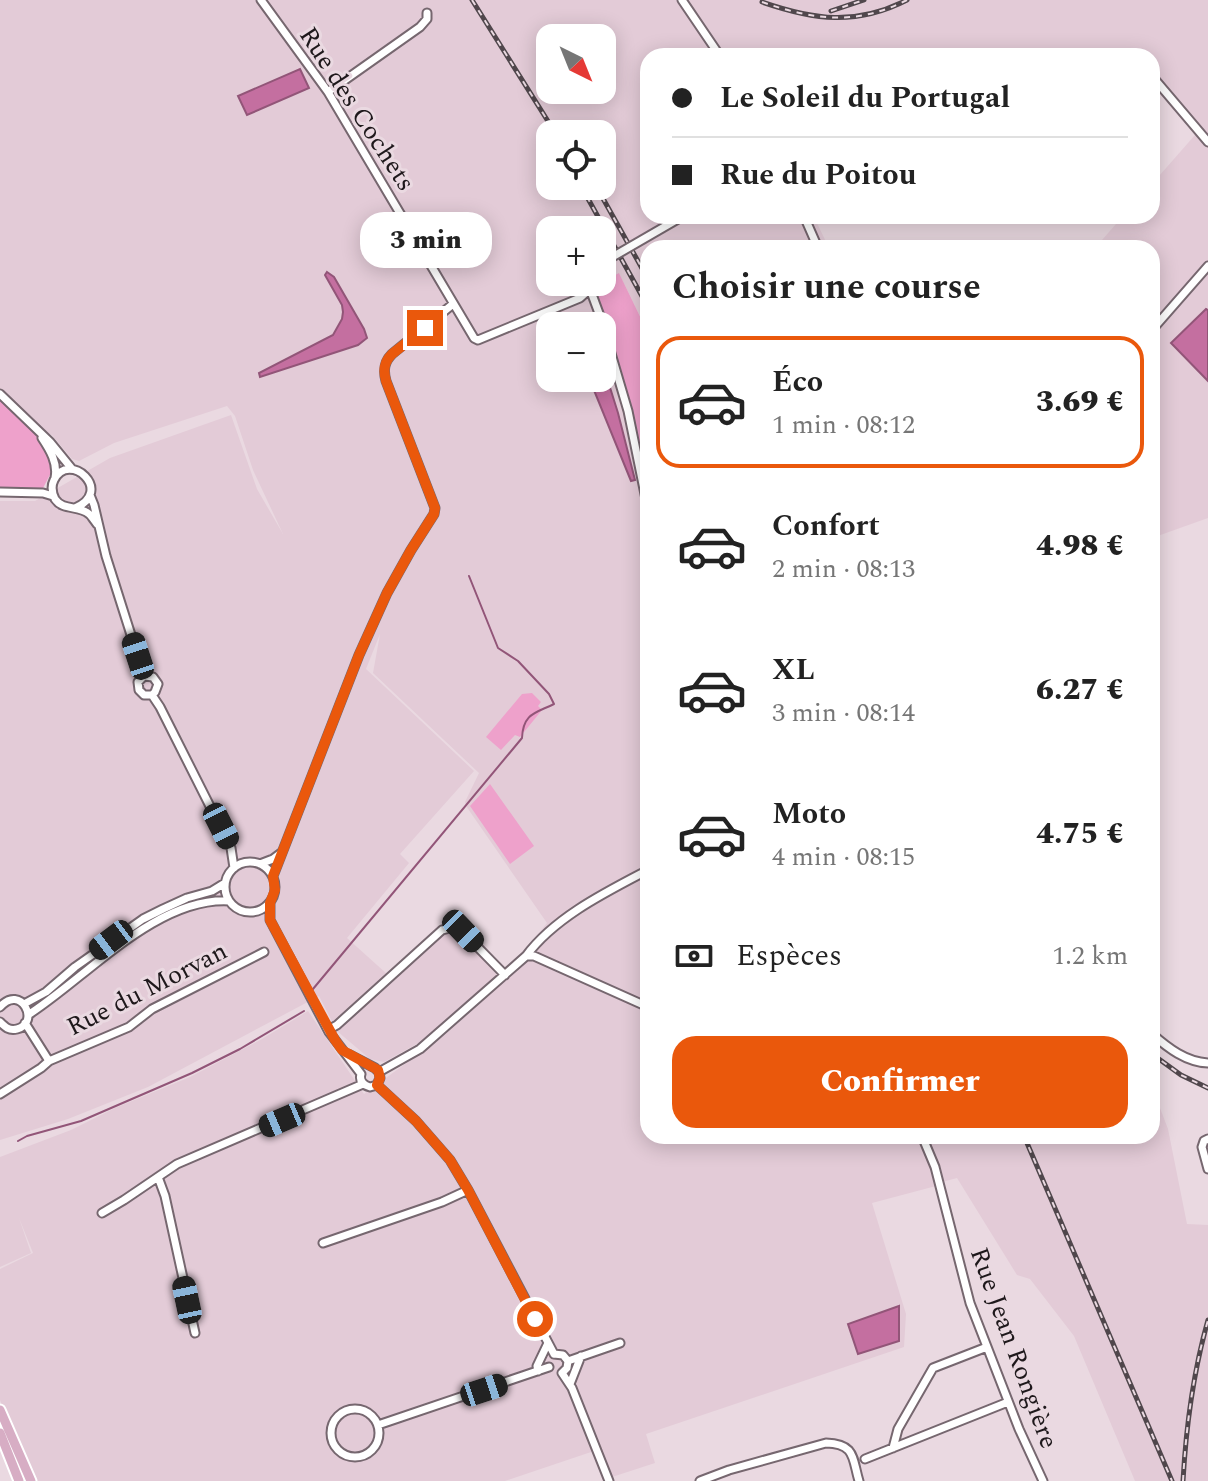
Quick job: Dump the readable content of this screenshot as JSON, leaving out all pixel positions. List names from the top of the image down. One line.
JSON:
{"streets":{"street":["Rue des Cochets","Rue du Morvan","Rue Jean Rongière"]},"north":"bottom right","page":{"map_buttons":["+","−"],"banner":["Le Soleil du Portugal","Rue du Poitou"],"bubble":"3 min","heading":"Choisir une course","list":[{"name":"Éco","note":"1 min · 08:12","value":"3.69 €"},{"name":"Confort","note":"2 min · 08:13","value":"4.98 €"},{"name":"XL","note":"3 min · 08:14","value":"6.27 €"},{"name":"Moto","note":"4 min · 08:15","value":"4.75 €"}],"pay":["Espèces","1.2 km"],"buttons":"Confirmer"}}
